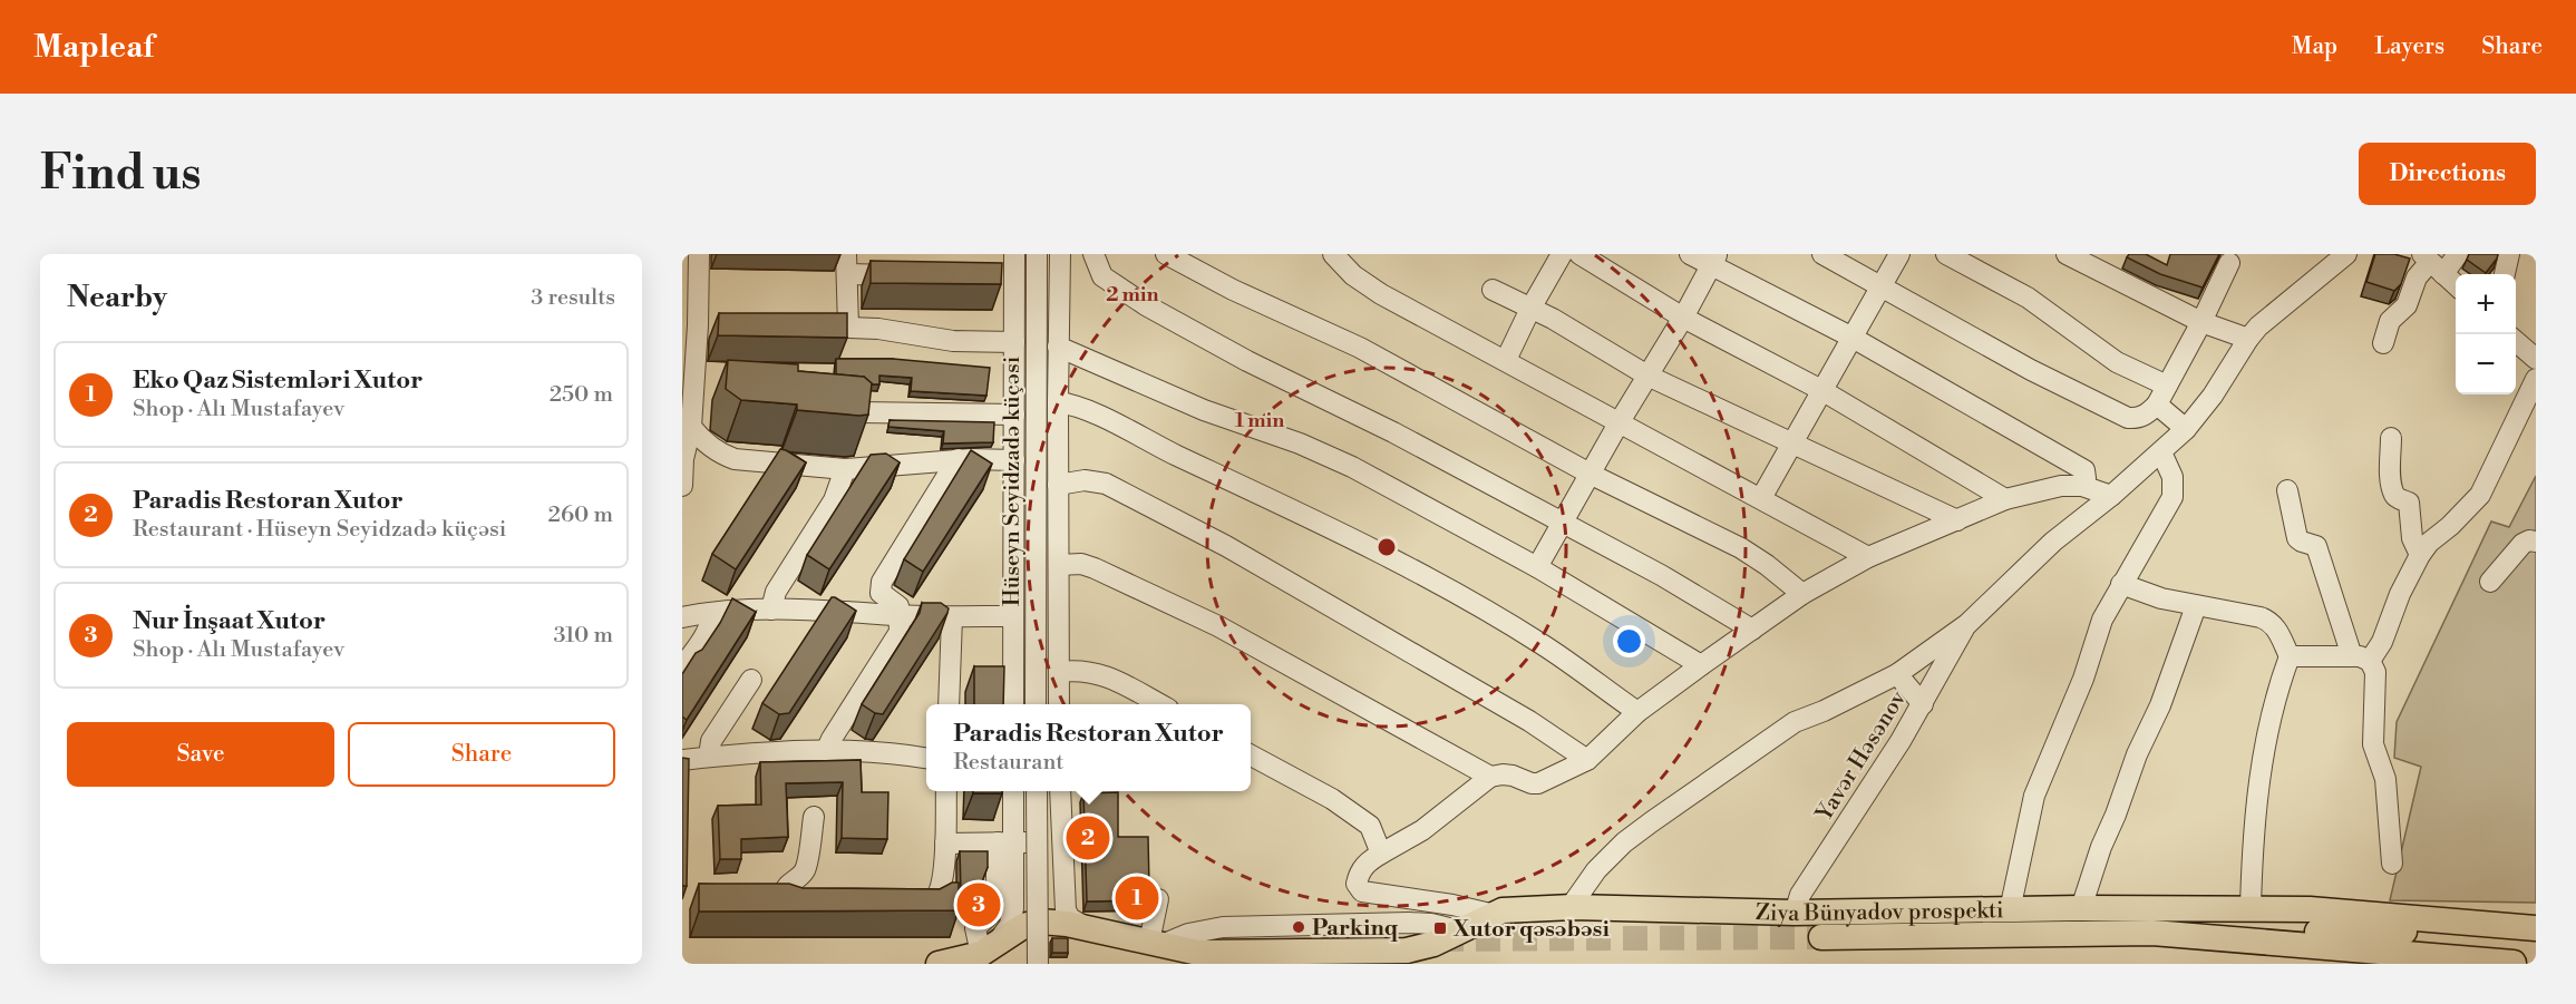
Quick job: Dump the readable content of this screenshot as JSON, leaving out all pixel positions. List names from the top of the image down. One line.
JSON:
{"streets":{"main road":["Ziya Bünyadov prospekti"],"street":["Hüseyn Seyidzadə küçəsi","Yavər Həsənov"]},"crossings":[["Yavər Həsənov","Ziya Bünyadov prospekti"]],"places":{"other":["Parkinq"],"transit":["Xutor qəsəbəsi"]},"page":{"header":"Mapleaf","nav":["Map","Layers","Share"],"buttons":["Directions",["Save","Share"]],"title":"Find us","heading":["Nearby","3 results"],"map_buttons":["+","−"],"list":[{"mark":"1","name":"Eko Qaz Sistemləri Xutor","note":"Shop · Alı Mustafayev","value":"250 m"},{"mark":"2","name":"Paradis Restoran Xutor","note":"Restaurant · Hüseyn Seyidzadə küçəsi","value":"260 m"},{"mark":"3","name":"Nur İnşaat Xutor","note":"Shop · Alı Mustafayev","value":"310 m"}],"popup":["Paradis Restoran Xutor","Restaurant"],"pins":["2","1","3"]},"rings":["2 min","1 min"]}
